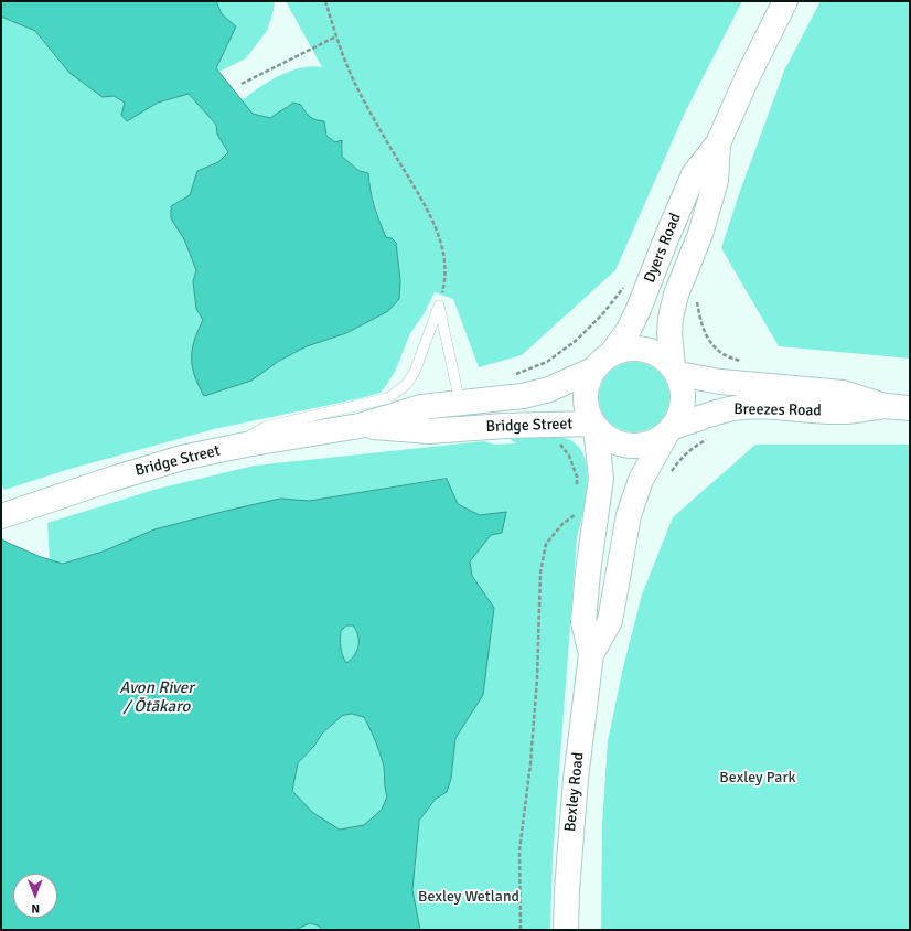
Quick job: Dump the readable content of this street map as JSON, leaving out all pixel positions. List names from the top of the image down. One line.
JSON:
{"streets":{"main road":["Dyers Road","Breezes Road","Bridge Street","Bexley Road"]},"crossings":[["Dyers Road","Breezes Road"],["Dyers Road","Bridge Street"],["Dyers Road","Bexley Road"],["Breezes Road","Bridge Street"],["Breezes Road","Bexley Road"],["Bridge Street","Bexley Road"]],"water":["Avon River / Ōtākaro"],"parks":["Bexley Park","Bexley Wetland"],"north":"bottom"}
